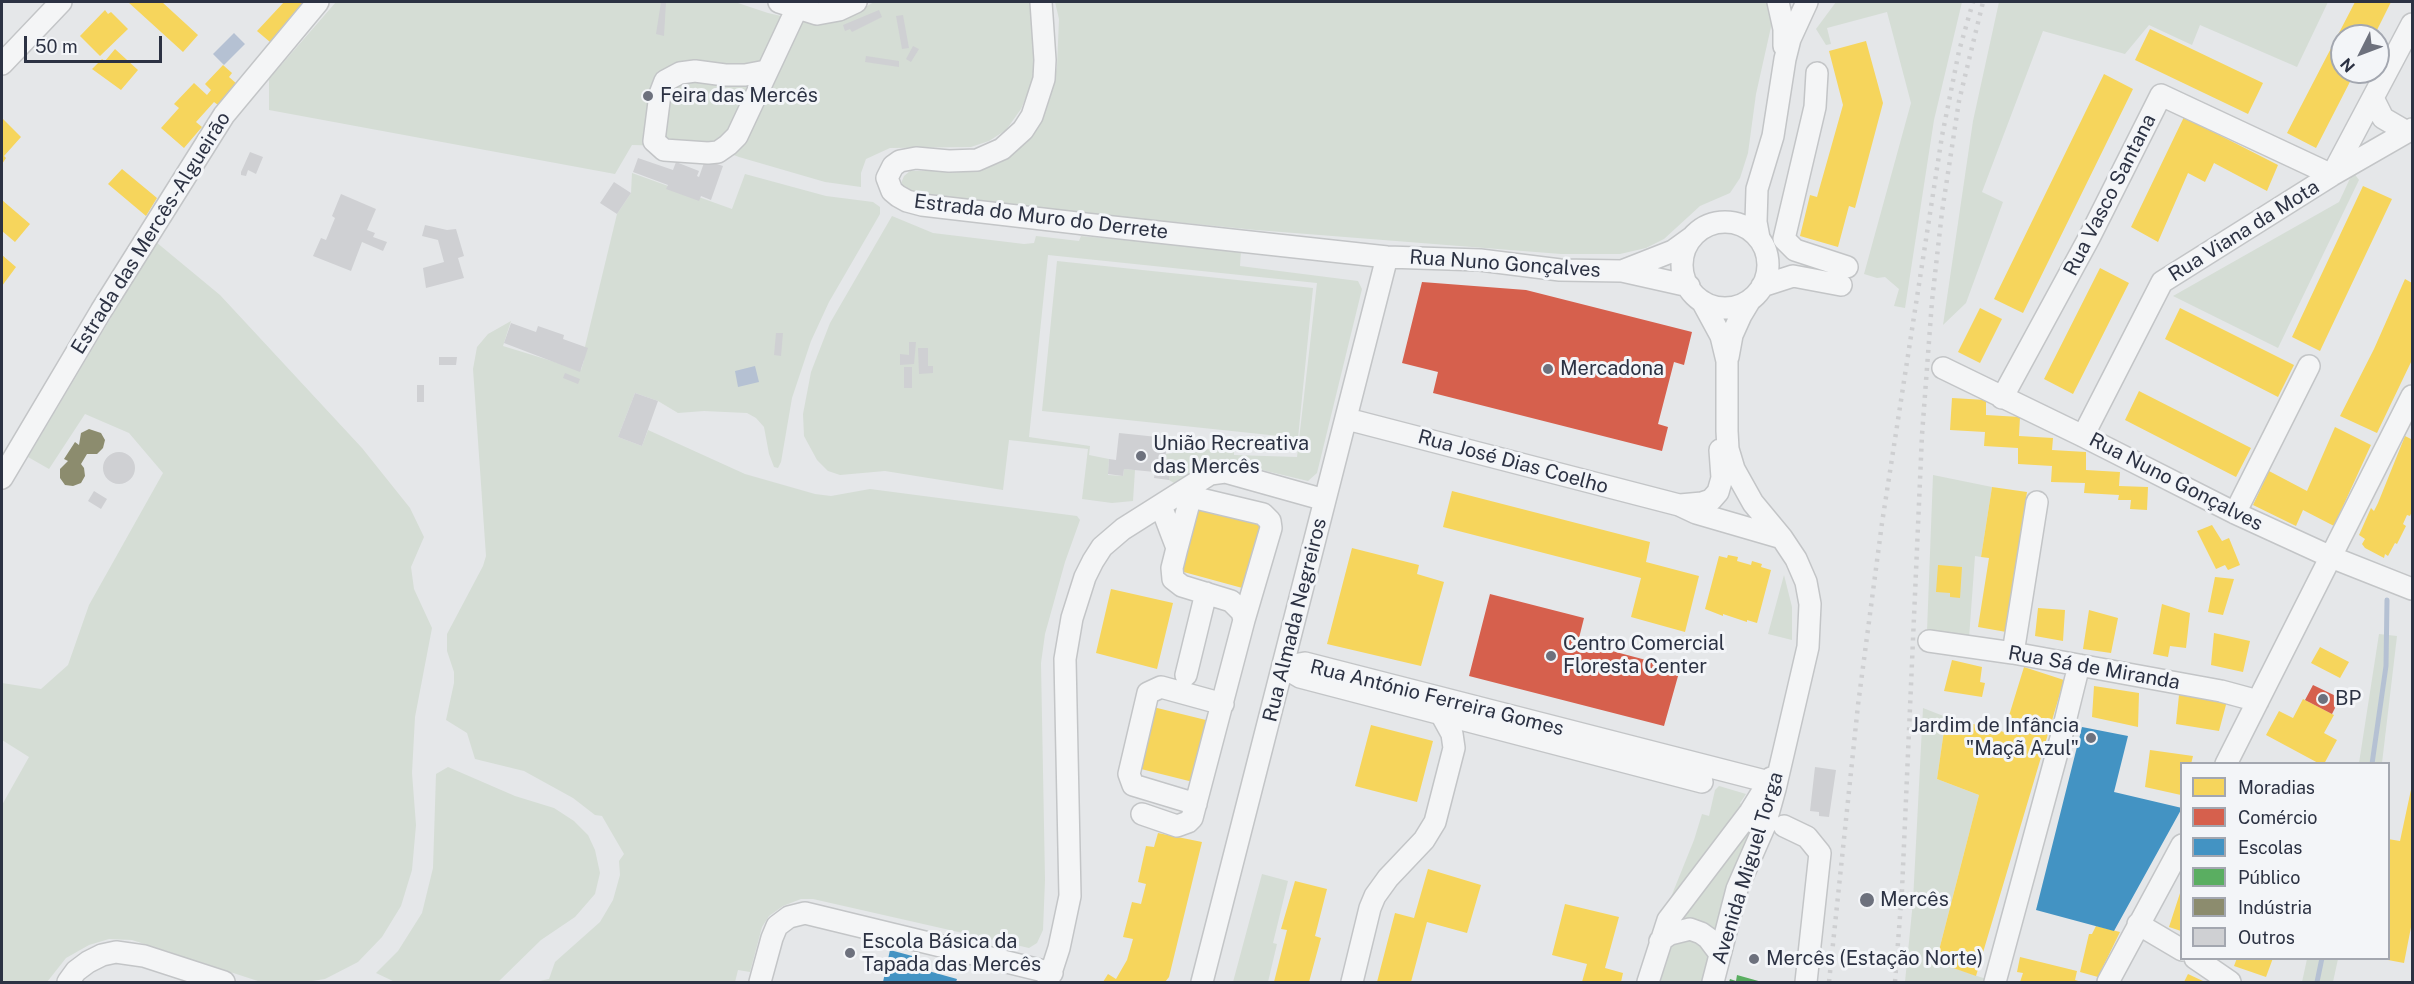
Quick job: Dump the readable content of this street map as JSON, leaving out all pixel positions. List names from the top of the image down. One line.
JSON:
{"streets":{"street":["Rua Vasco Santana","Estrada do Muro do Derrete","Rua Viana da Mota","Estrada das Mercês-Algueirão","Rua Nuno Gonçalves","Rua José Dias Coelho","Rua Almada Negreiros","Rua Sá de Miranda","Rua António Ferreira Gomes","Avenida Miguel Torga"]},"crossings":[["Rua Vasco Santana","Rua Viana da Mota"],["Rua Vasco Santana","Rua Nuno Gonçalves"],["Estrada do Muro do Derrete","Rua Nuno Gonçalves"],["Estrada do Muro do Derrete","Rua Almada Negreiros"],["Rua Viana da Mota","Rua Nuno Gonçalves"],["Rua Nuno Gonçalves","Rua Almada Negreiros"],["Rua Nuno Gonçalves","Avenida Miguel Torga"],["Rua José Dias Coelho","Rua Almada Negreiros"],["Rua José Dias Coelho","Avenida Miguel Torga"],["Rua Almada Negreiros","Rua António Ferreira Gomes"],["Rua António Ferreira Gomes","Avenida Miguel Torga"]],"places":["Feira das Mercês","Mercadona","União Recreativa das Mercês","Centro Comercial Floresta Center","BP","Jardim de Infância \"Maçã Azul\"","Mercês","Escola Básica da Tapada das Mercês","Mercês (Estação Norte)"],"legend":["Moradias","Comércio","Escolas","Público","Indústria","Outros"],"scale_bar":"50 m","north":"bottom left"}
